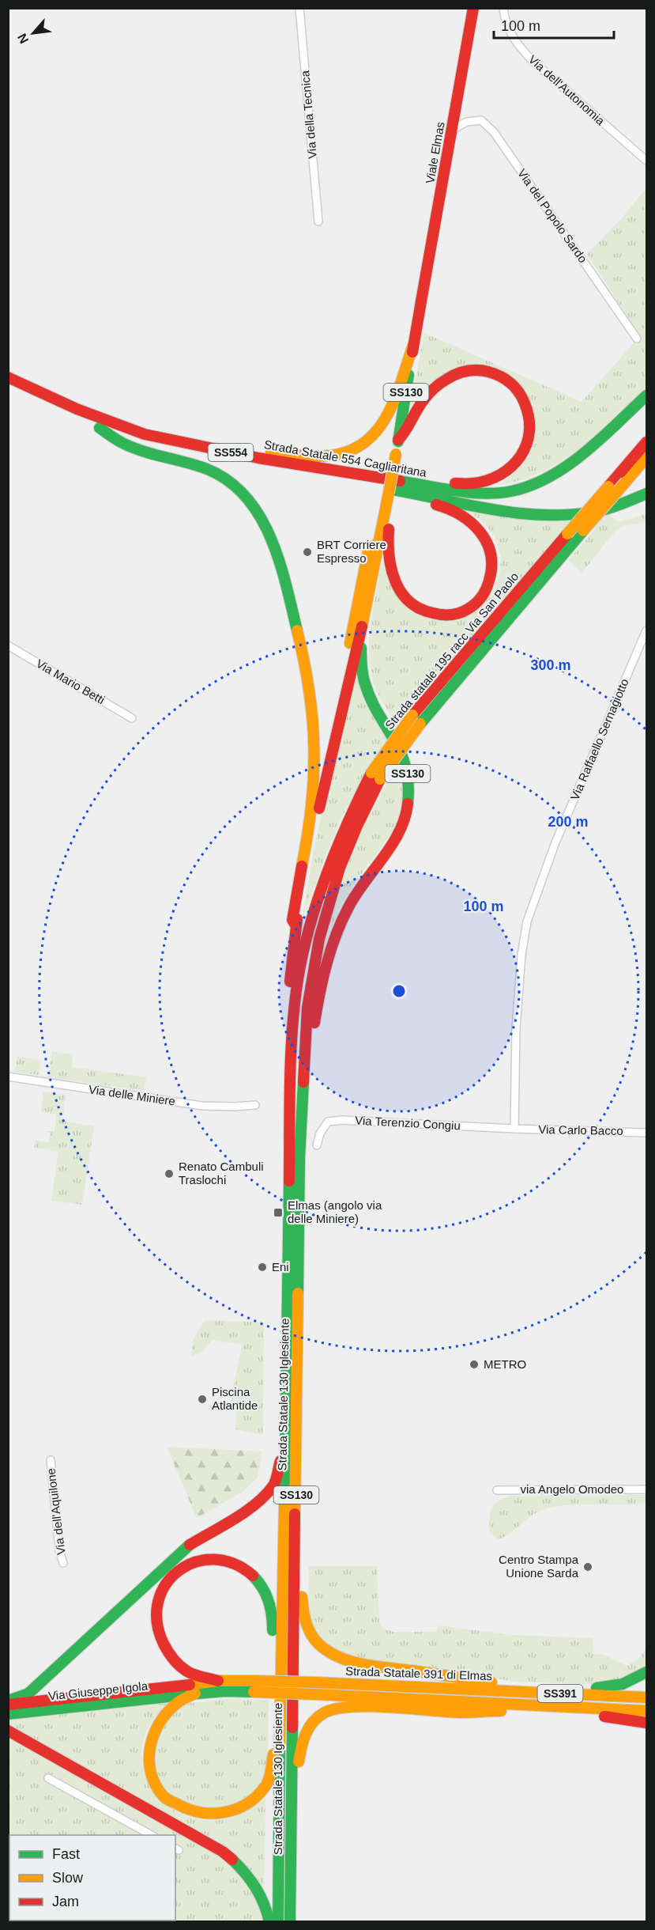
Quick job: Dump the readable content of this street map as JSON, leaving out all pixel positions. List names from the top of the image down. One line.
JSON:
{"streets":{"main road":["Viale Elmas","SS130","SS554","Strada Statale 554 Cagliaritana","Strada statale 195 racc Via San Paolo","Strada Statale 130 Iglesiente","Strada Statale 391 di Elmas","Via Giuseppe Igola","SS391"],"street":["Via dell'Autonomia","Via della Tecnica","Via del Popolo Sardo","Via Mario Betti","Via Raffaello Sernagiotto","Via delle Miniere","Via Terenzio Congiu","Via Carlo Bacco","via Angelo Omodeo","Via dell'Aquilone"]},"crossings":[["Viale Elmas","Via del Popolo Sardo"],["Viale Elmas","SS130"],["SS130","Strada statale 195 racc Via San Paolo"],["SS130","Strada Statale 130 Iglesiente"],["Strada statale 195 racc Via San Paolo","Strada Statale 130 Iglesiente"],["Via Raffaello Sernagiotto","Via Terenzio Congiu"],["Via Raffaello Sernagiotto","Via Carlo Bacco"],["Via Terenzio Congiu","Via Carlo Bacco"],["Strada Statale 391 di Elmas","Via Giuseppe Igola"]],"places":{"other":["BRT Corriere Espresso","Renato Cambuli Traslochi","Eni","METRO","Piscina Atlantide","Centro Stampa Unione Sarda"],"transit":["Elmas (angolo via delle Miniere)"]},"legend":["Fast","Slow","Jam"],"scale_bar":"100 m","north":"bottom left","rings":["300 m","200 m","100 m"]}
